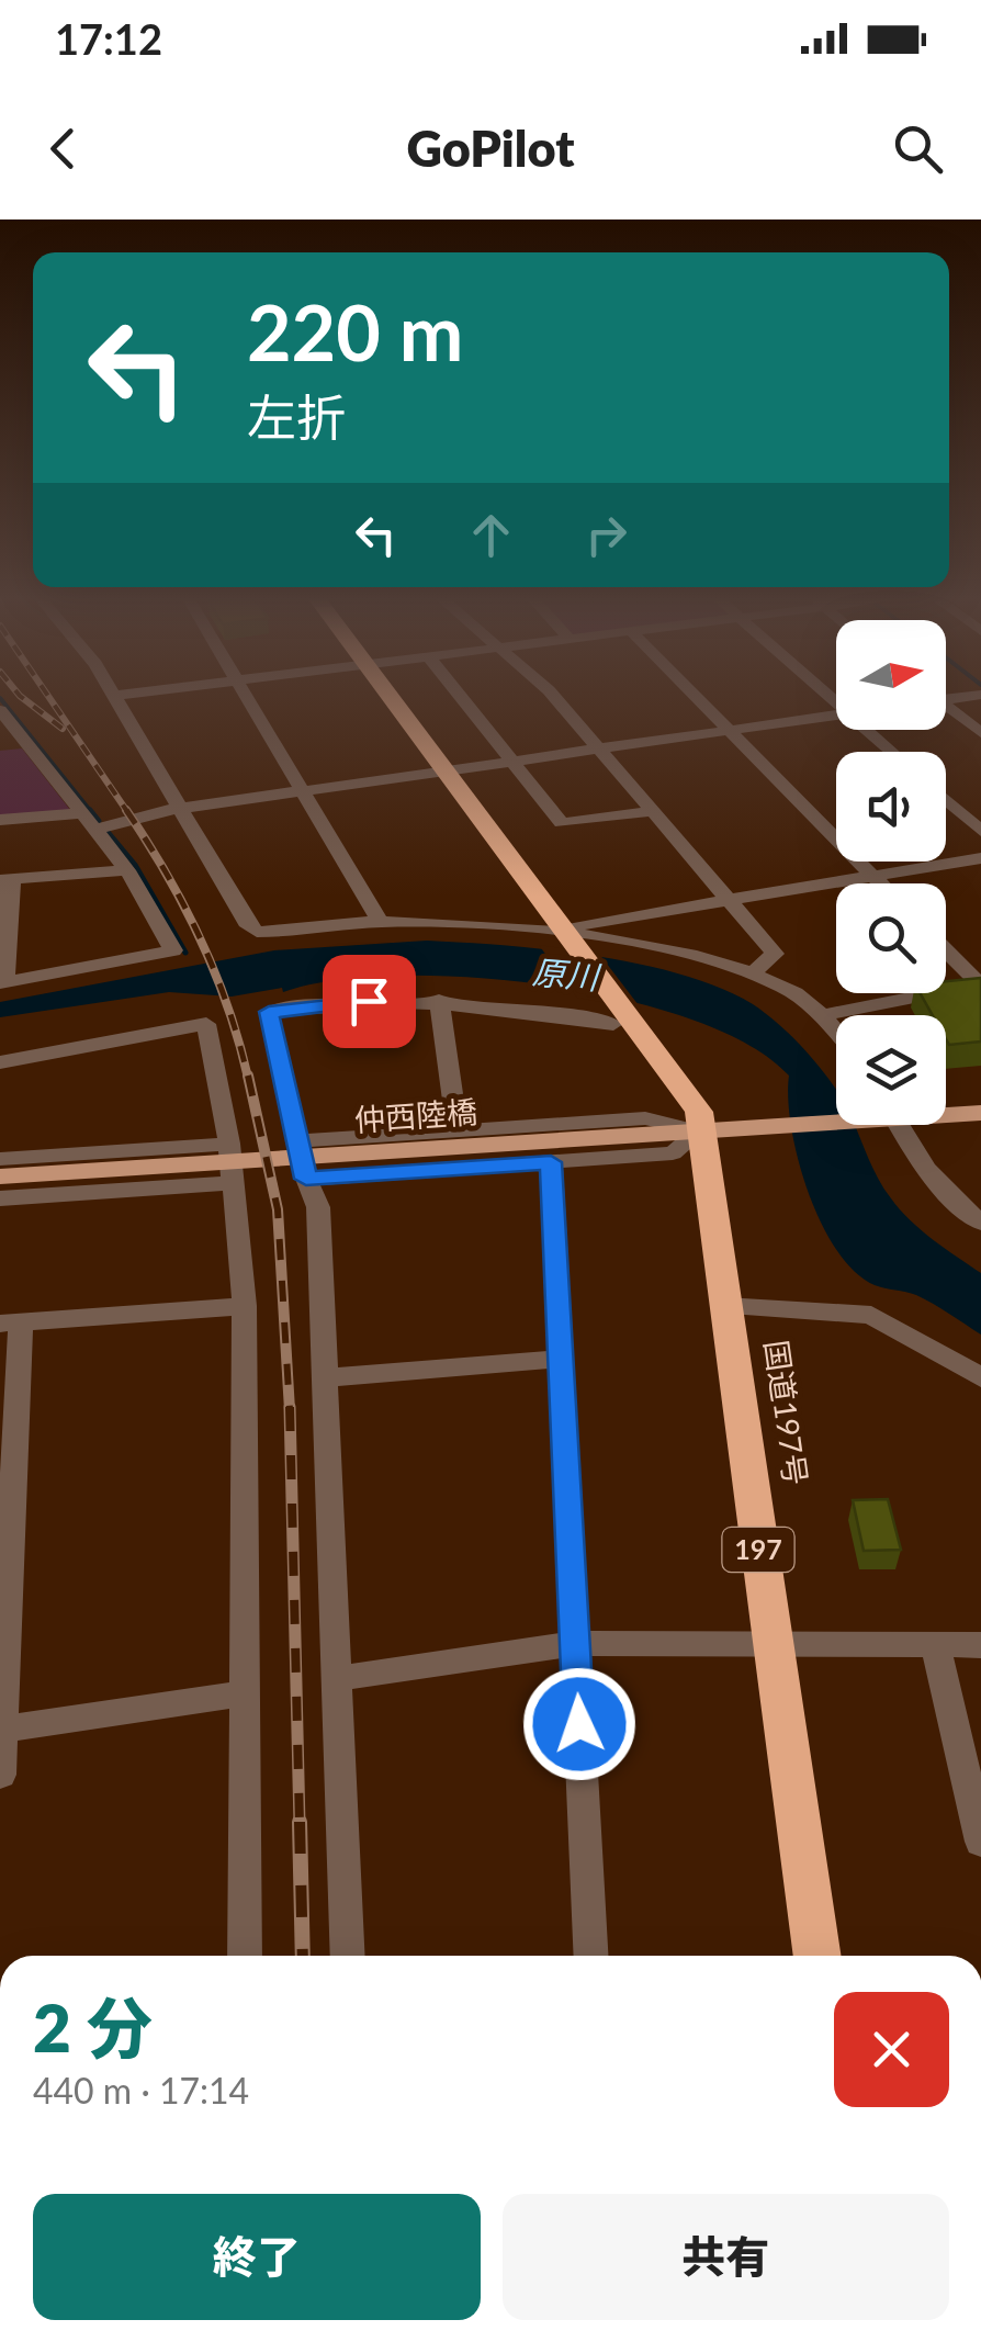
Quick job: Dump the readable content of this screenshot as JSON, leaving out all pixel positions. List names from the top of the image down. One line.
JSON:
{"streets":{"highway":["国道197号","197"],"main road":["仲西陸橋"]},"crossings":[["仲西陸橋","国道197号"]],"water":["原川"],"north":"right","page":{"status":"17:12","header":"GoPilot","turn":["220 m","左折"],"heading":["2 分","440 m · 17:14"],"buttons":["終了","共有"]}}
